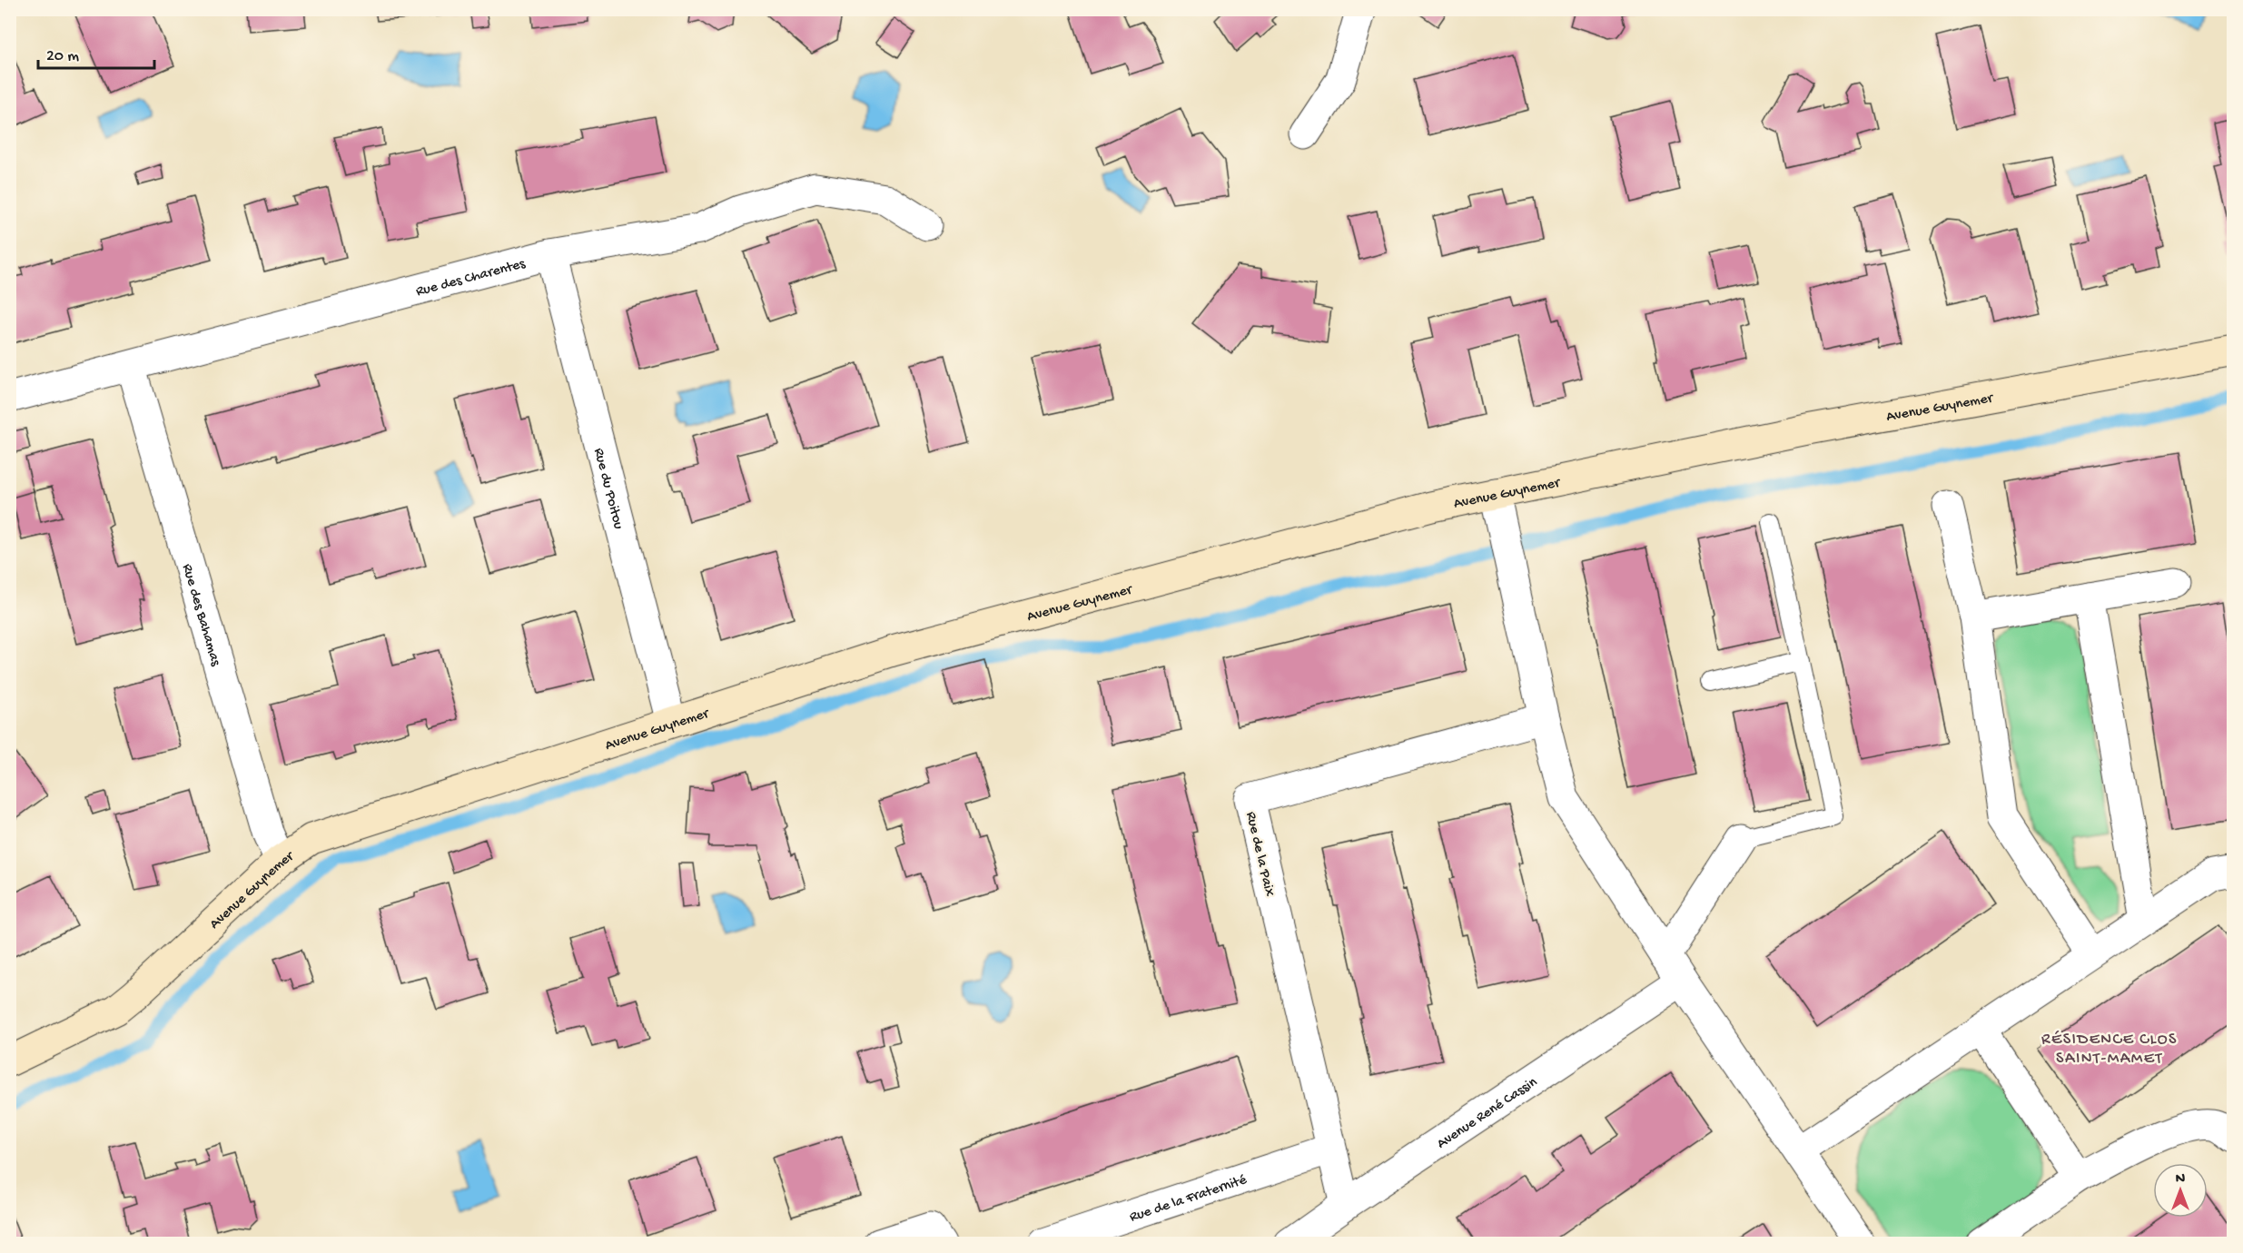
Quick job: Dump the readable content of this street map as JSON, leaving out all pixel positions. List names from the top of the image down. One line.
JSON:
{"streets":{"street":["Rue des Charentes","Avenue Guynemer","Rue du Poitou","Rue des Bahamas","Rue de la Paix","Avenue René Cassin","Rue de la Fraternité"]},"crossings":[["Rue des Charentes","Rue du Poitou"],["Rue des Charentes","Rue des Bahamas"],["Avenue Guynemer","Rue du Poitou"],["Avenue Guynemer","Rue des Bahamas"],["Rue de la Paix","Avenue René Cassin"],["Rue de la Paix","Rue de la Fraternité"]],"districts":["RÉSIDENCE CLOS SAINT-MAMET"],"scale_bar":"20 m","north":"top"}
